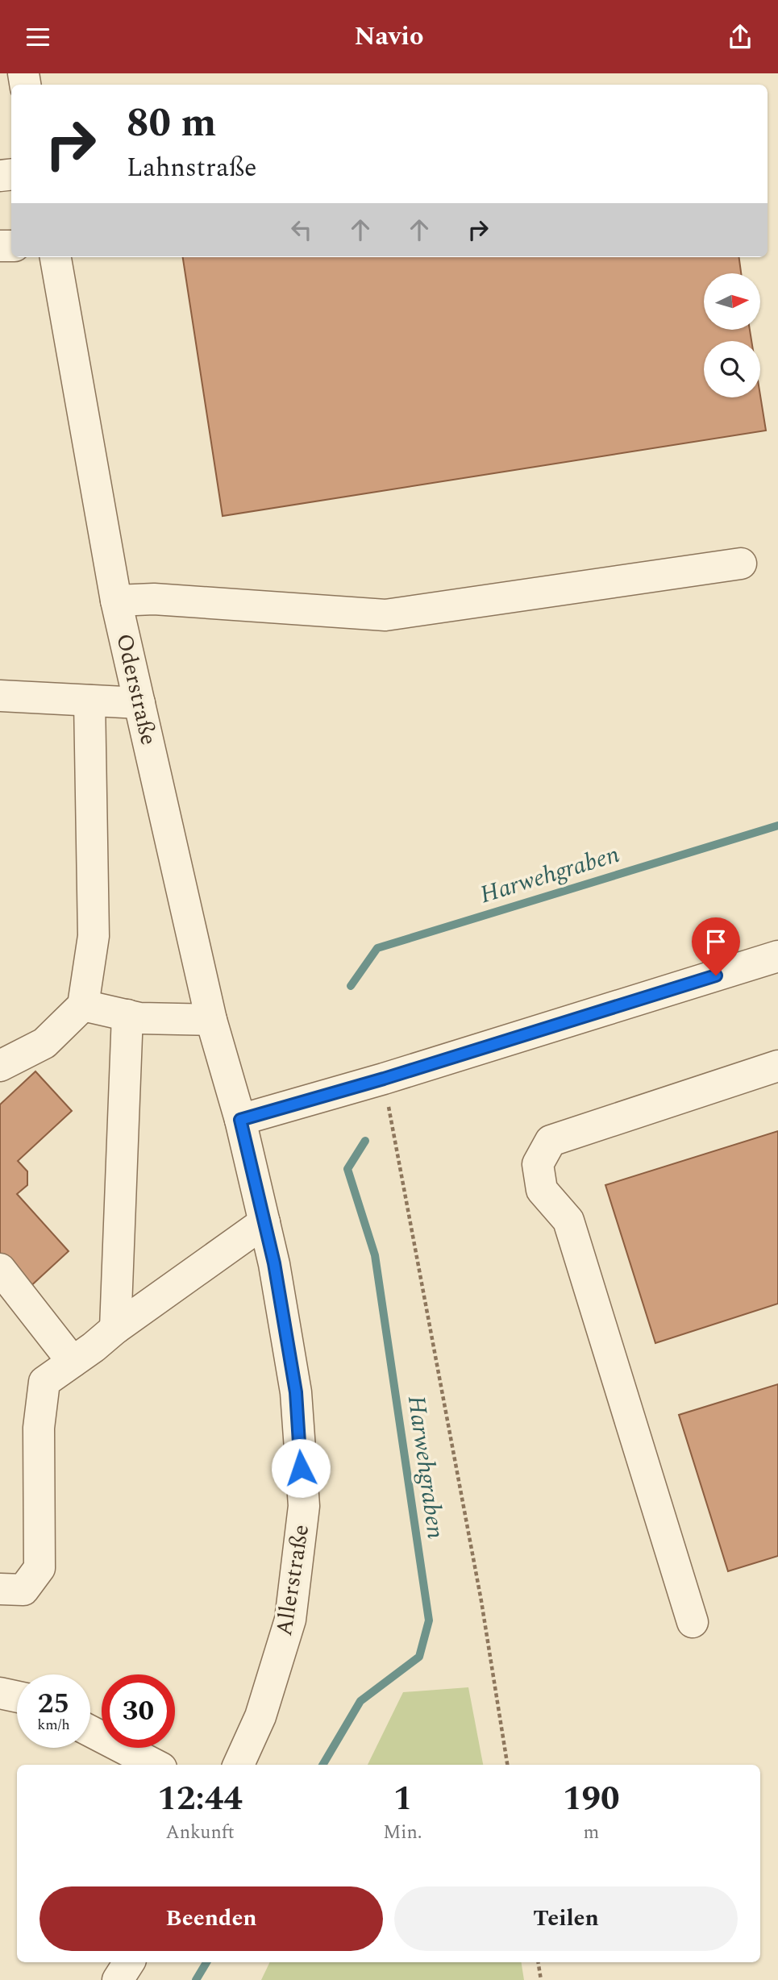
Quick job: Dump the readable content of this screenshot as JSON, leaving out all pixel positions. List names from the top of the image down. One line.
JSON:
{"streets":{"street":["Oderstraße","Allerstraße"]},"crossings":[["Oderstraße","Allerstraße"]],"water":["Harwehgraben"],"north":"right","page":{"header":"Navio","turn":["80 m","Lahnstraße"],"speed":"25 km/h","limit":"30","eta":["12:44","Ankunft","1","Min.","190","m"],"buttons":["Beenden","Teilen"]}}
